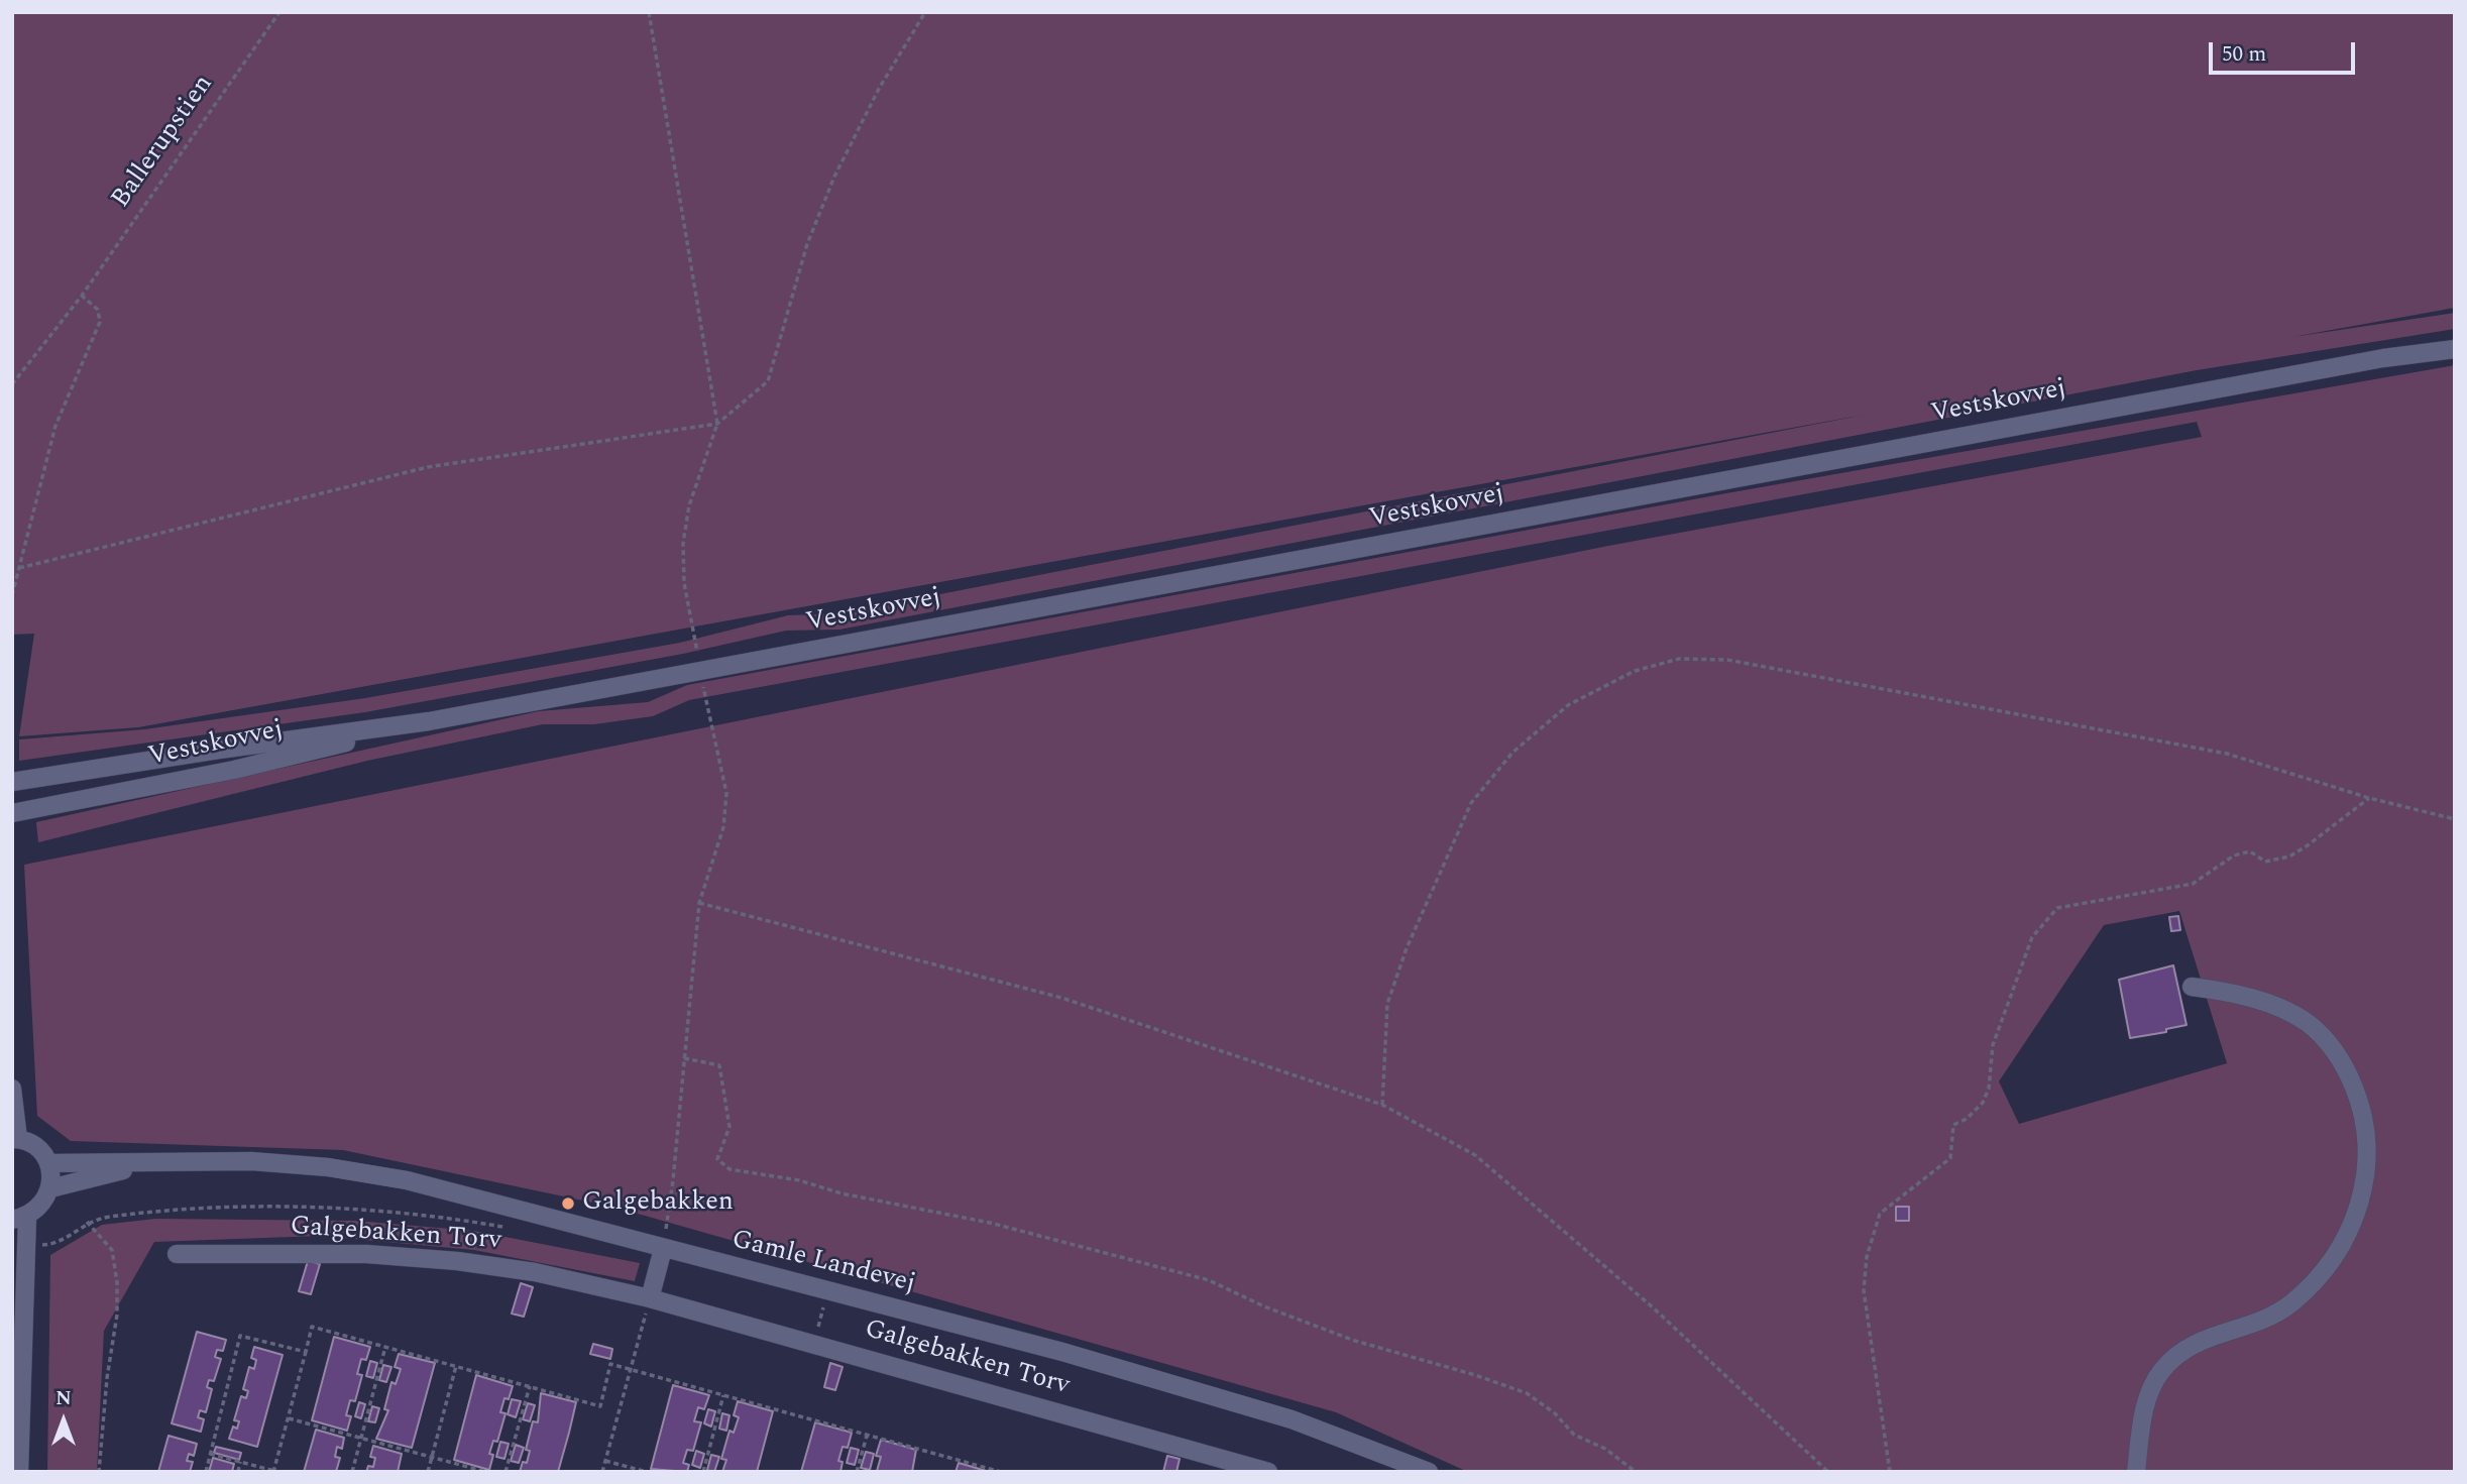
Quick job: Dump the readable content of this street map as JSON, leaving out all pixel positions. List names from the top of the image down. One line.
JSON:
{"streets":{"street":["Vestskovvej","Galgebakken Torv","Gamle Landevej"],"path":["Ballerupstien"]},"places":["Galgebakken"],"scale_bar":"50 m","north":"top"}
